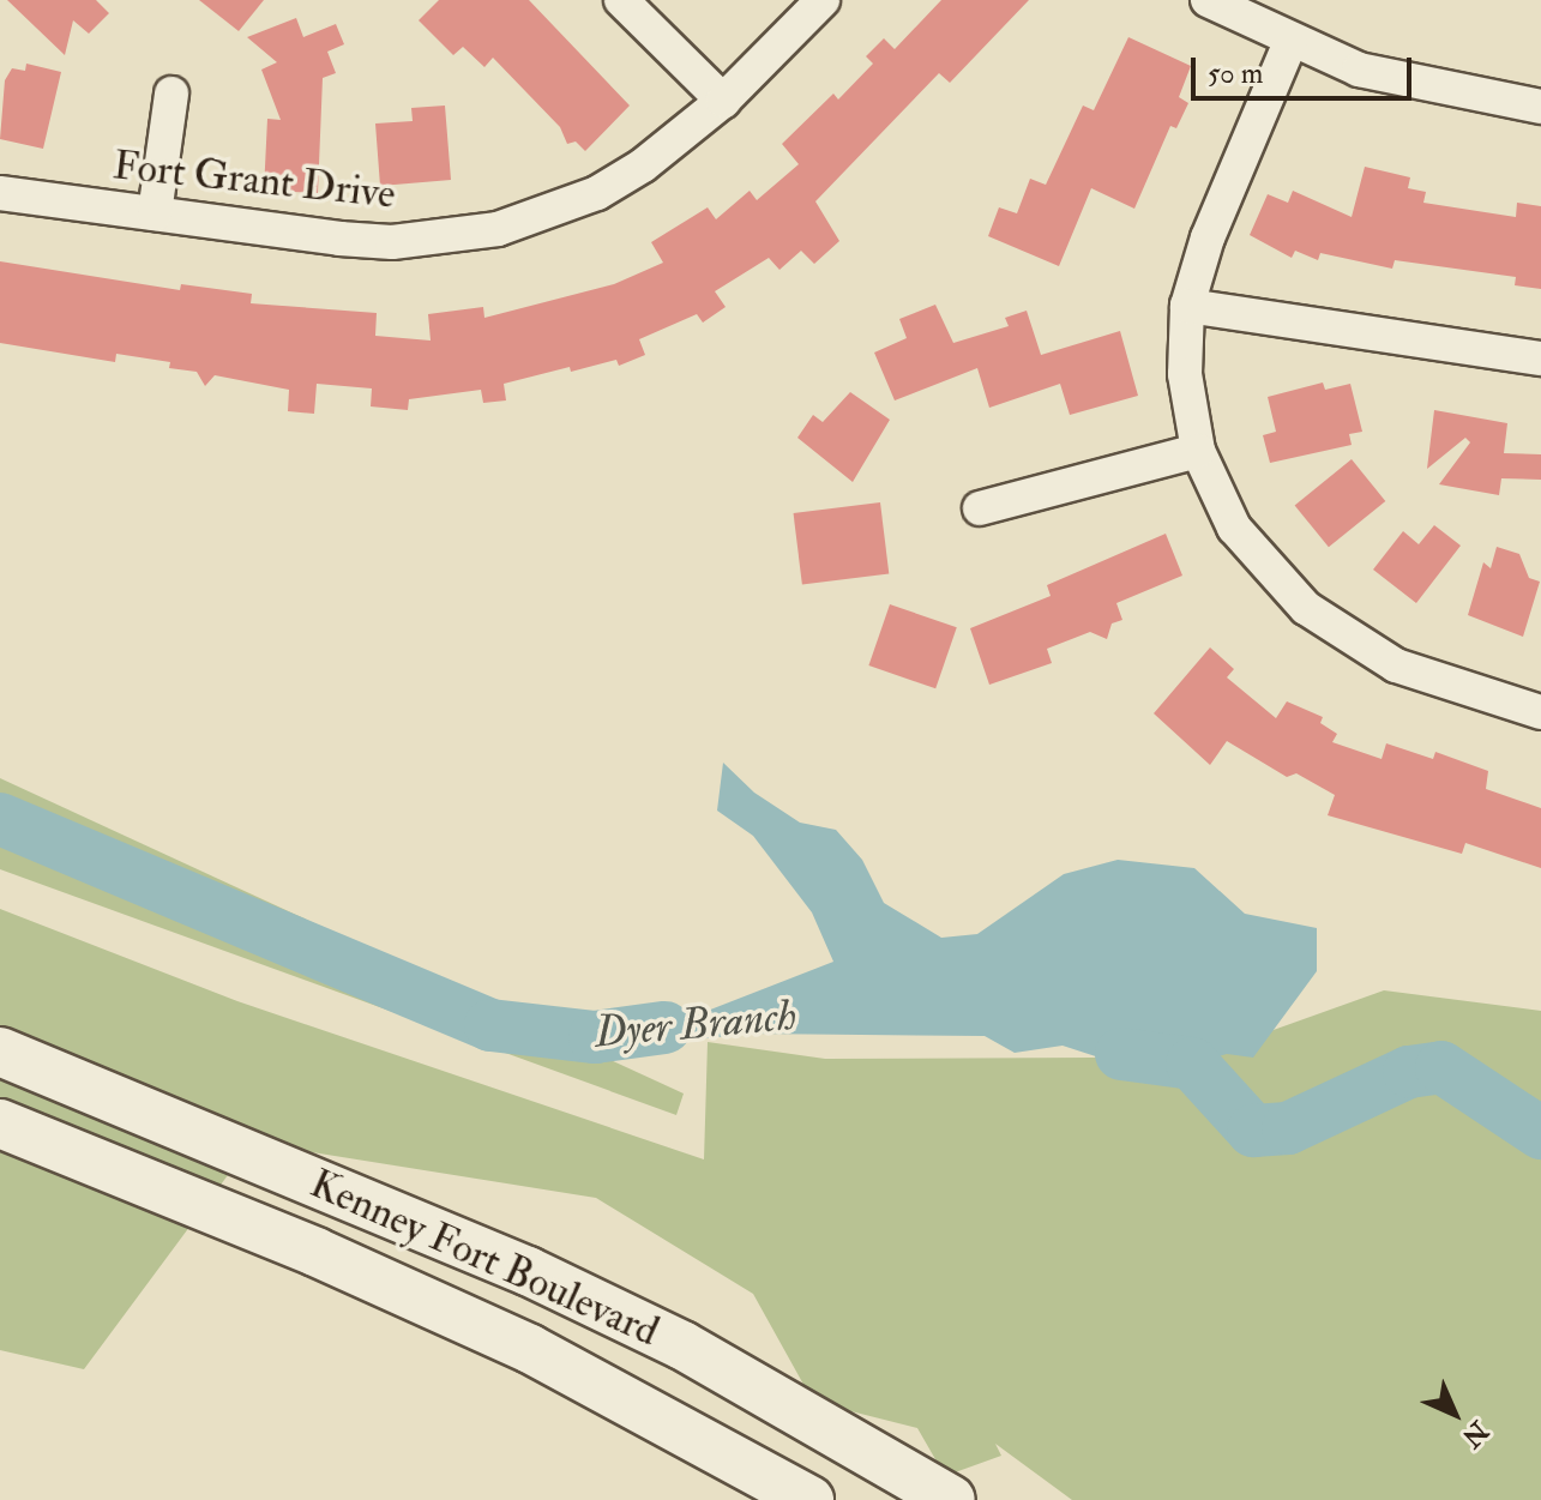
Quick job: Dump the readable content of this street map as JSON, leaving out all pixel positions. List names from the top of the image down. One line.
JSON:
{"streets":{"main road":["Kenney Fort Boulevard"],"street":["Fort Grant Drive"]},"water":["Dyer Branch"],"scale_bar":"50 m","north":"bottom right"}
